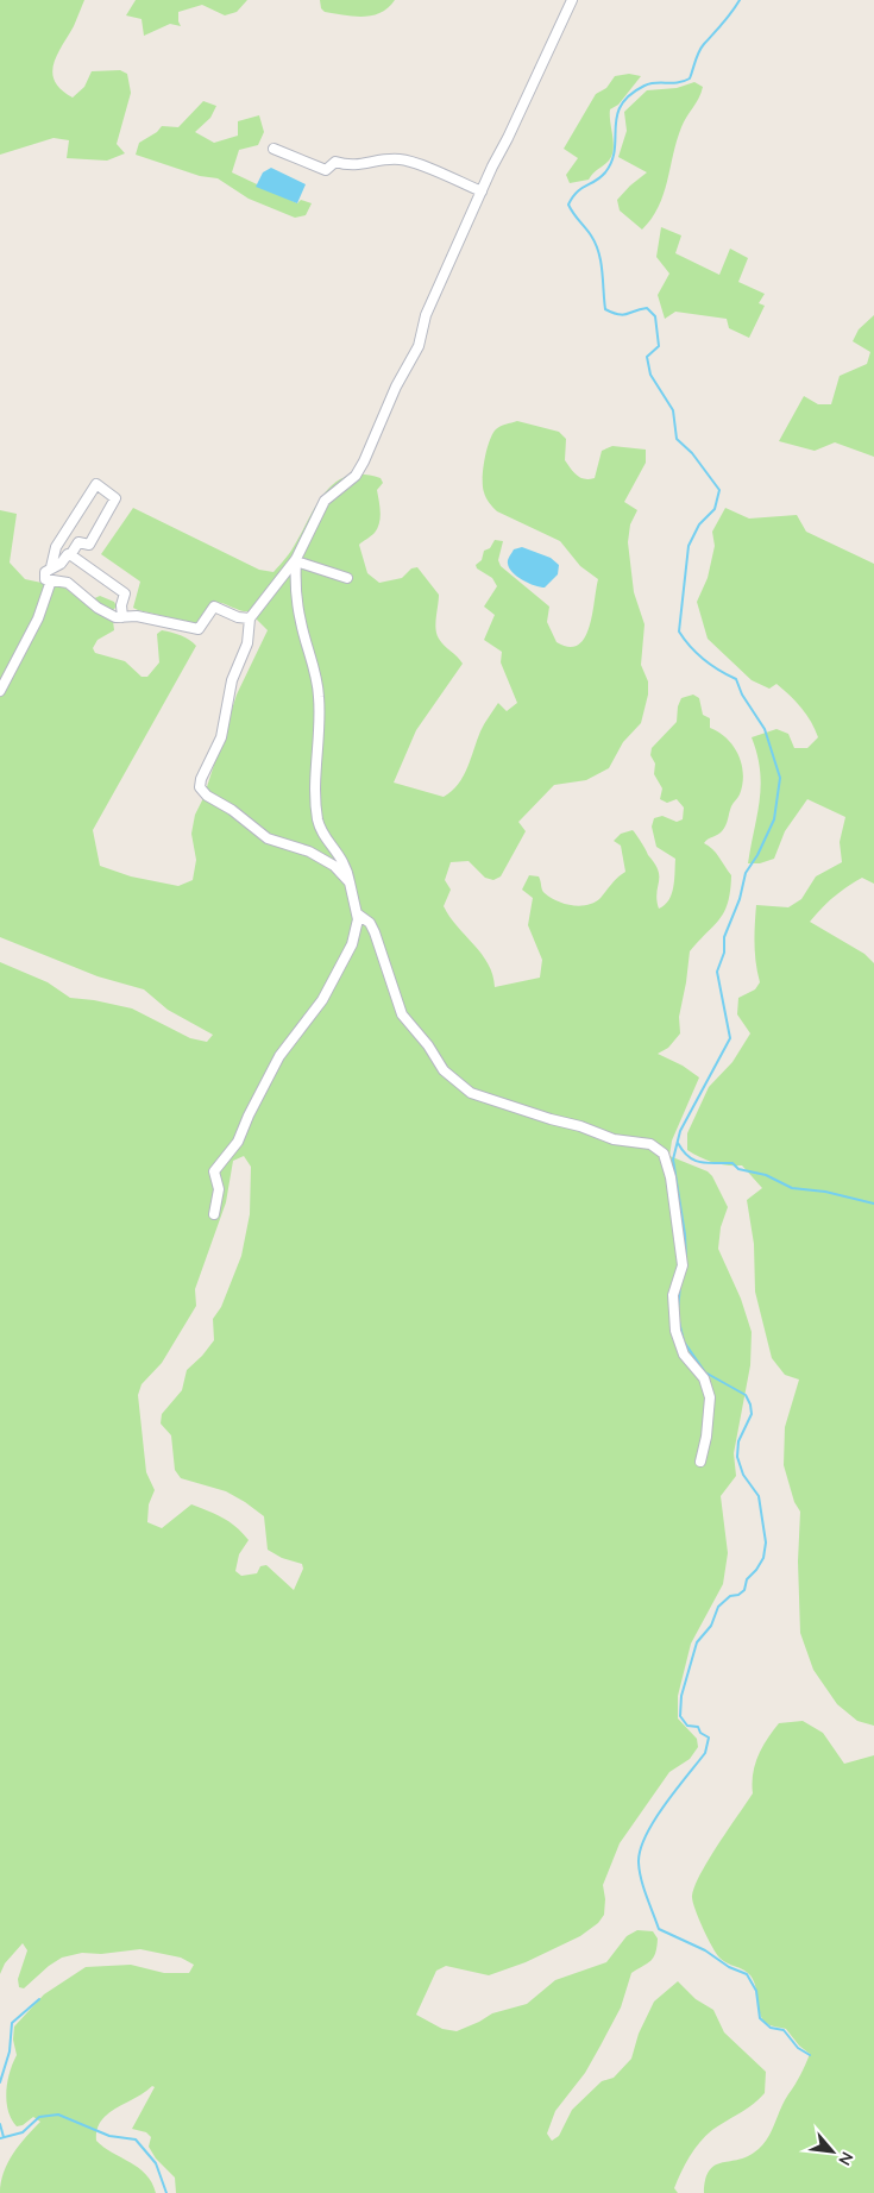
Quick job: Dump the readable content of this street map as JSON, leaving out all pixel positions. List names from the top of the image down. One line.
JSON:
{"north":"bottom right"}
